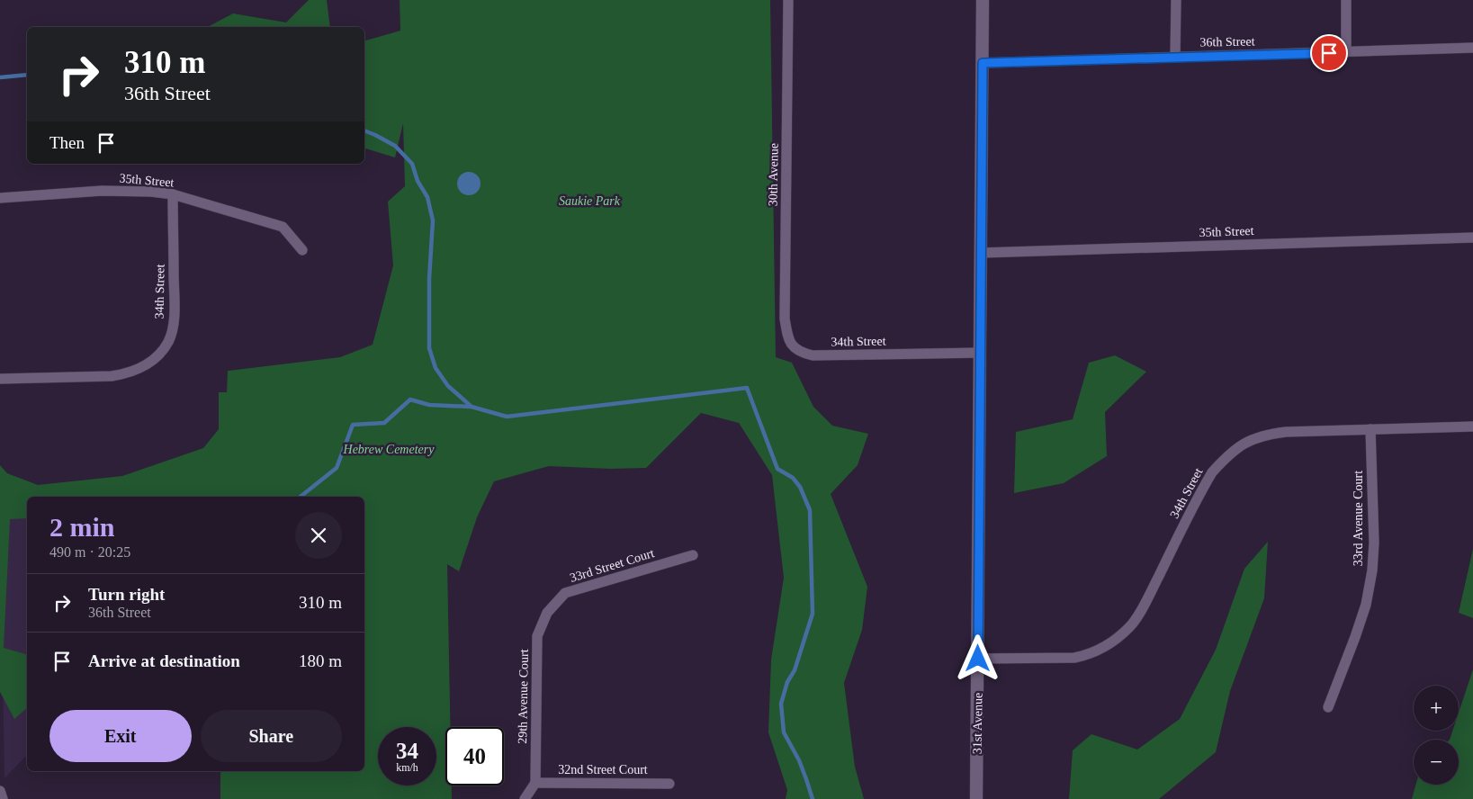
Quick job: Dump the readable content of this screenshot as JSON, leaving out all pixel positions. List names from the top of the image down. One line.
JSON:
{"streets":{"street":["36th Street","30th Avenue","35th Street","34th Street","33rd Avenue Court","33rd Street Court","29th Avenue Court","31st Avenue","32nd Street Court"]},"crossings":[["36th Street","31st Avenue"],["30th Avenue","34th Street"],["35th Street","34th Street"],["35th Street","31st Avenue"],["34th Street","33rd Avenue Court"],["34th Street","31st Avenue"],["33rd Street Court","29th Avenue Court"],["29th Avenue Court","32nd Street Court"]],"parks":["Saukie Park","Hebrew Cemetery"],"page":{"turn":["310 m","36th Street"],"then":"Then","heading":["2 min","490 m · 20:25"],"list":[{"name":"Turn right","note":"36th Street","value":"310 m"},{"name":"Arrive at destination","value":"180 m"}],"map_buttons":["+","−"],"buttons":["Exit","Share"],"speed":"34 km/h","limit":"40"}}
